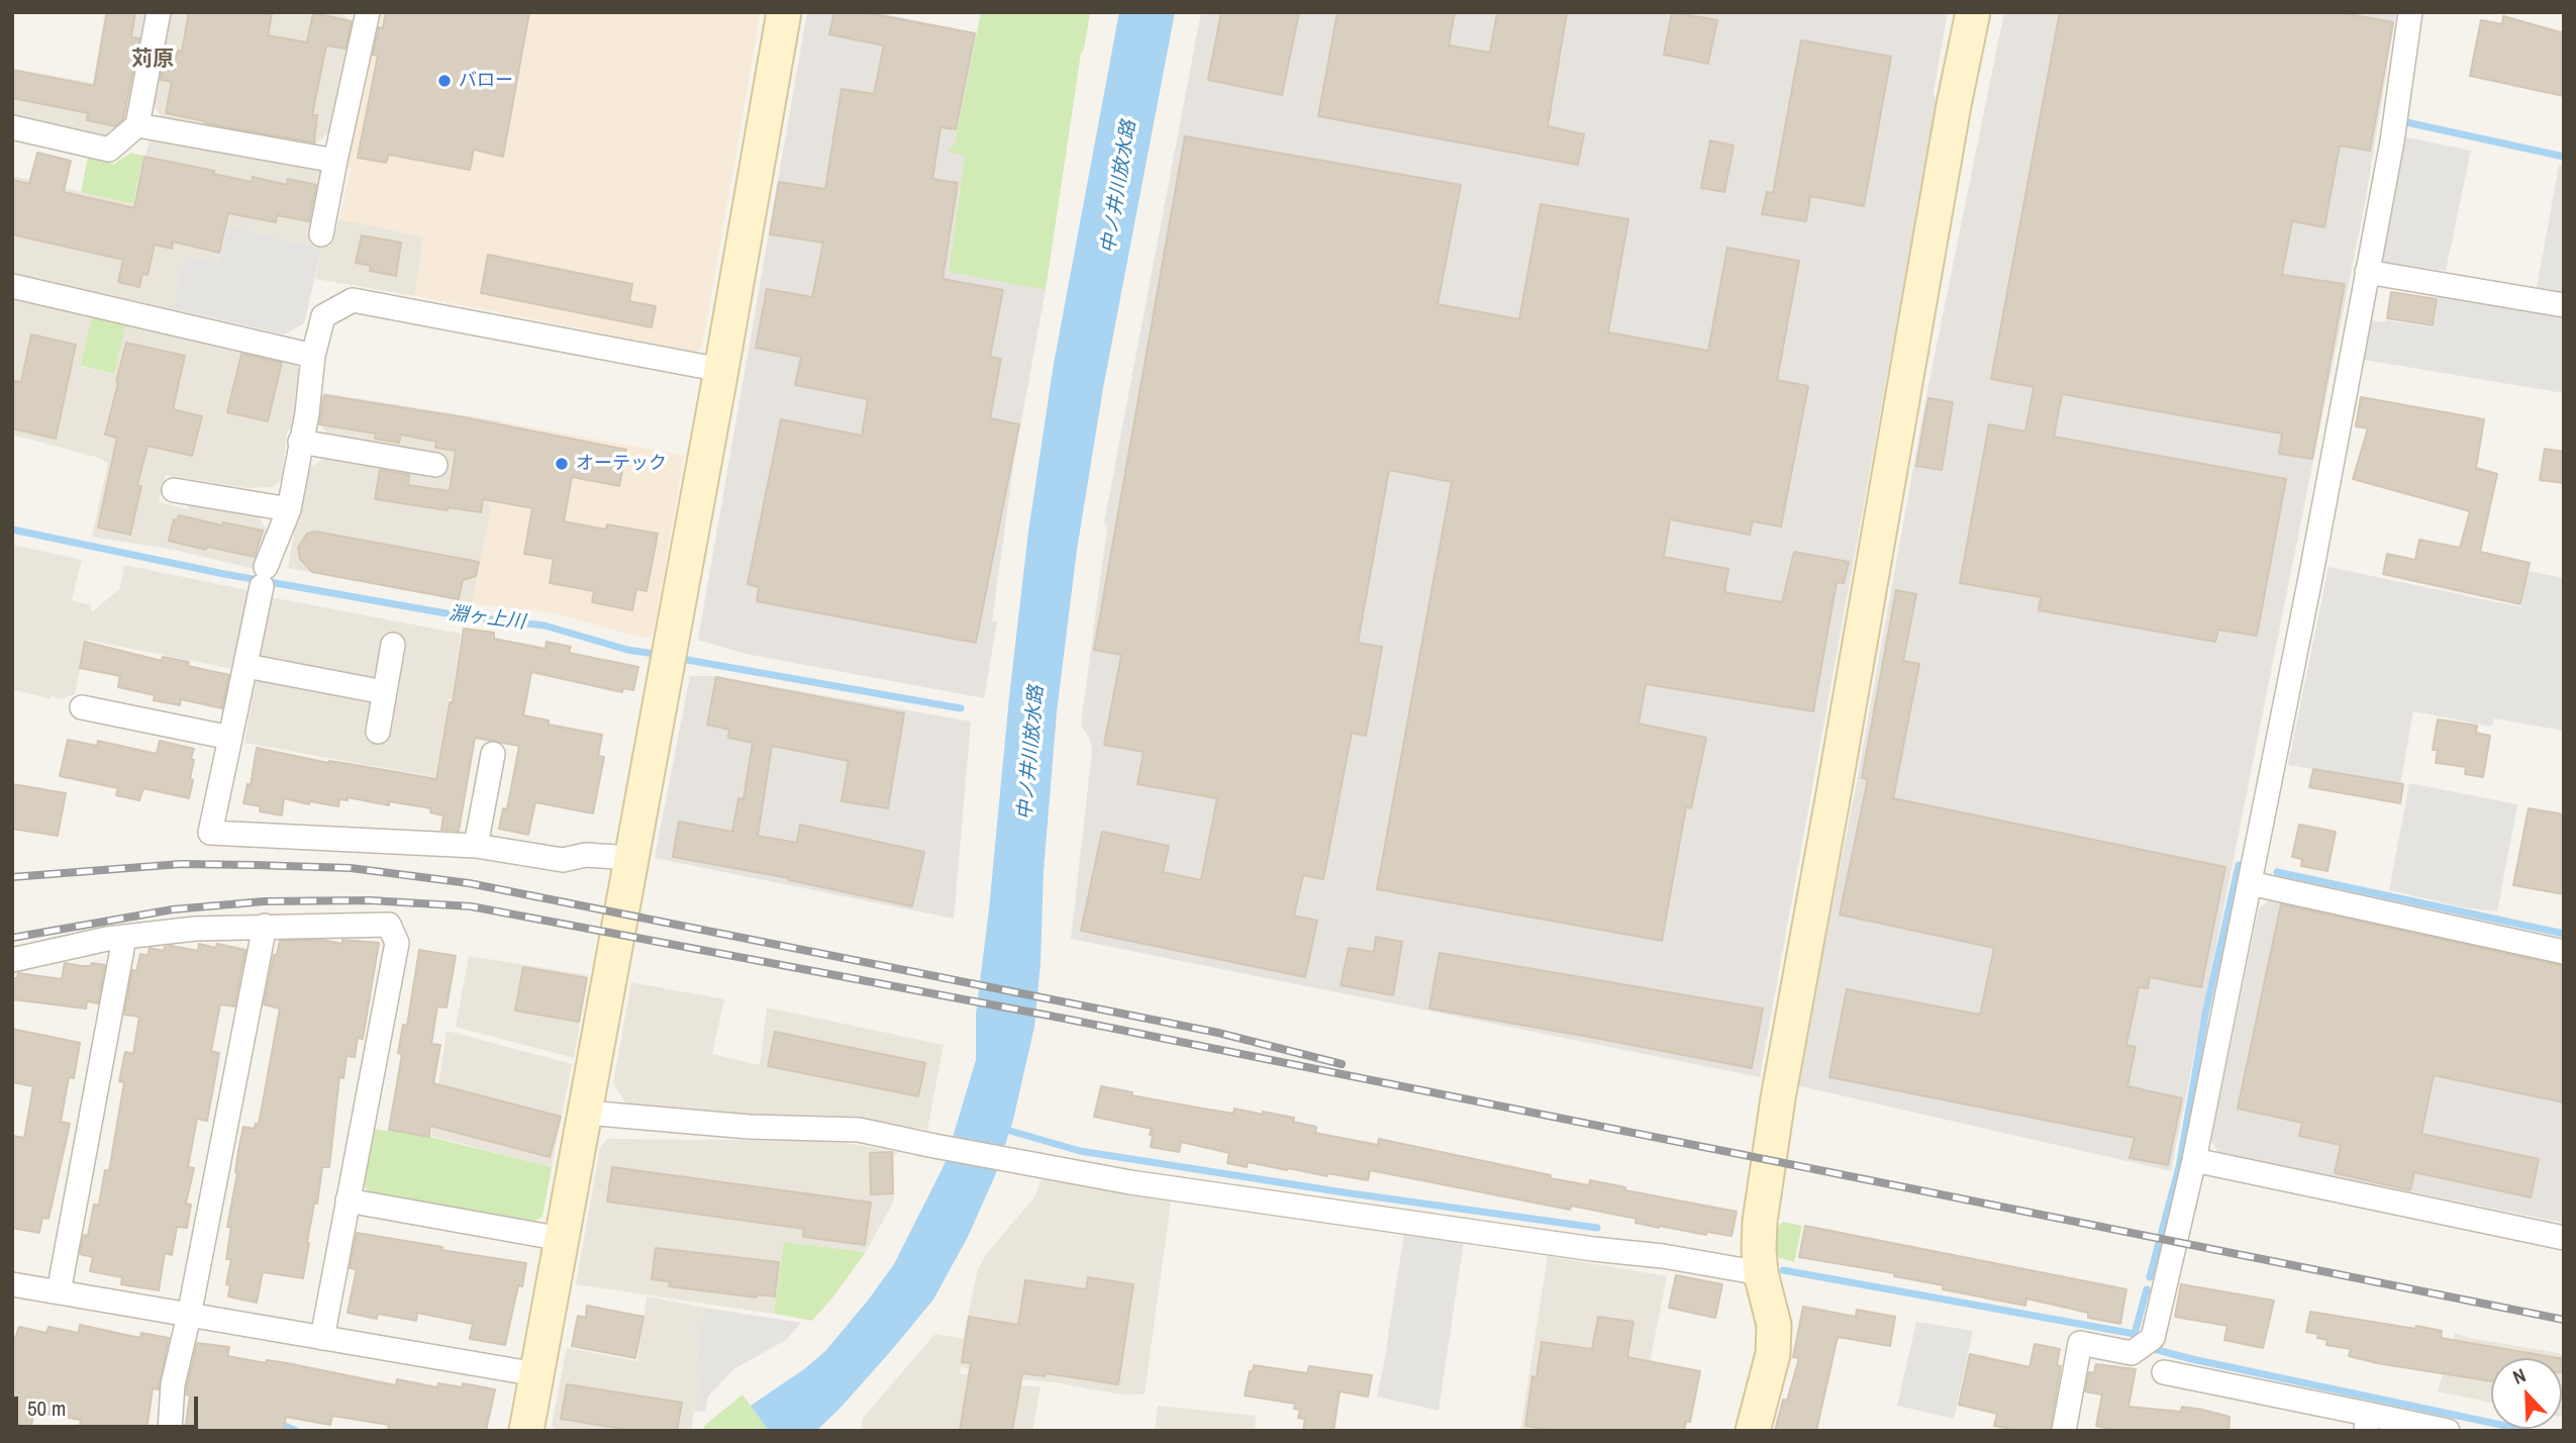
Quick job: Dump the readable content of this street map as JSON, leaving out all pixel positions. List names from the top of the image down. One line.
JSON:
{"districts":["苅原"],"water":["中ノ井川放水路","淵ヶ上川"],"places":["バロー","オーテック"],"scale_bar":"50 m","north":"top left"}
